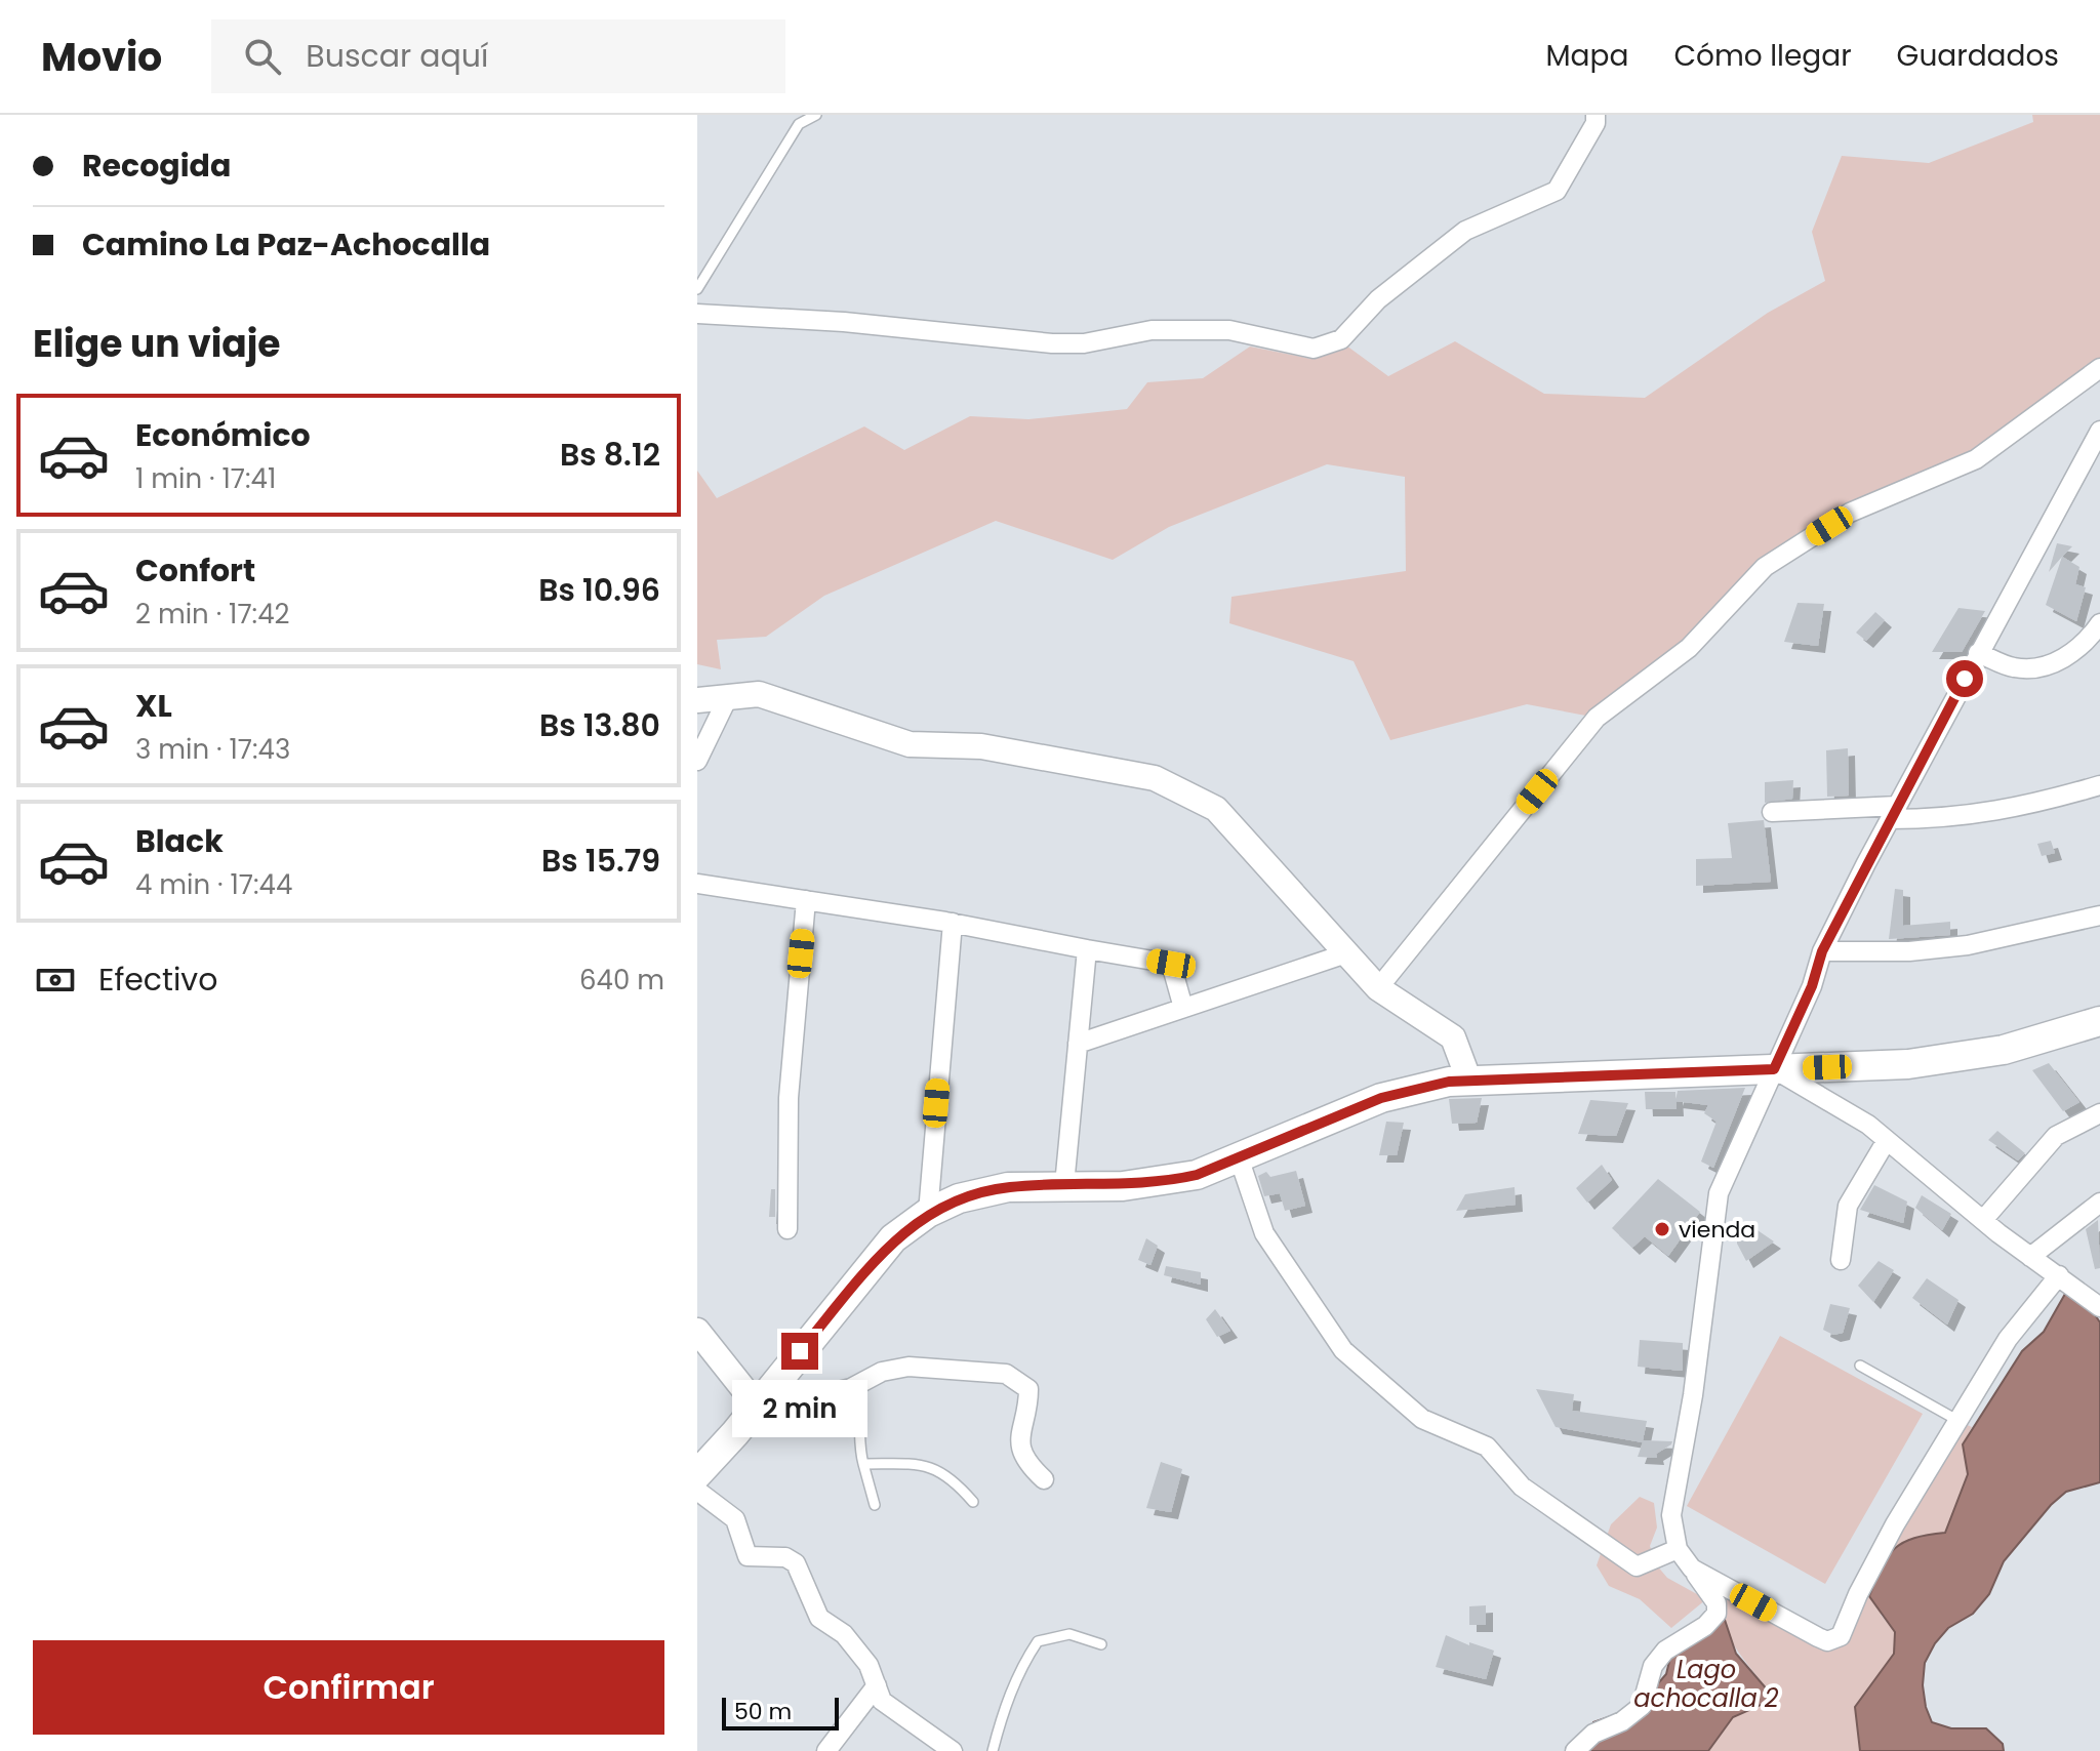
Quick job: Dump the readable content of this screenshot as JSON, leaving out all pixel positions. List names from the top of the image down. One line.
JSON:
{"water":["Lago achocalla 2"],"places":["vienda"],"scale_bar":"50 m","page":{"header":"Movio","search":"Buscar aquí","nav":["Mapa","Cómo llegar","Guardados"],"banner":["Recogida","Camino La Paz-Achocalla"],"heading":"Elige un viaje","list":[{"name":"Económico","note":"1 min · 17:41","value":"Bs 8.12"},{"name":"Confort","note":"2 min · 17:42","value":"Bs 10.96"},{"name":"XL","note":"3 min · 17:43","value":"Bs 13.80"},{"name":"Black","note":"4 min · 17:44","value":"Bs 15.79"}],"pay":["Efectivo","640 m"],"bubble":"2 min","buttons":"Confirmar","scale":"50 m"}}
